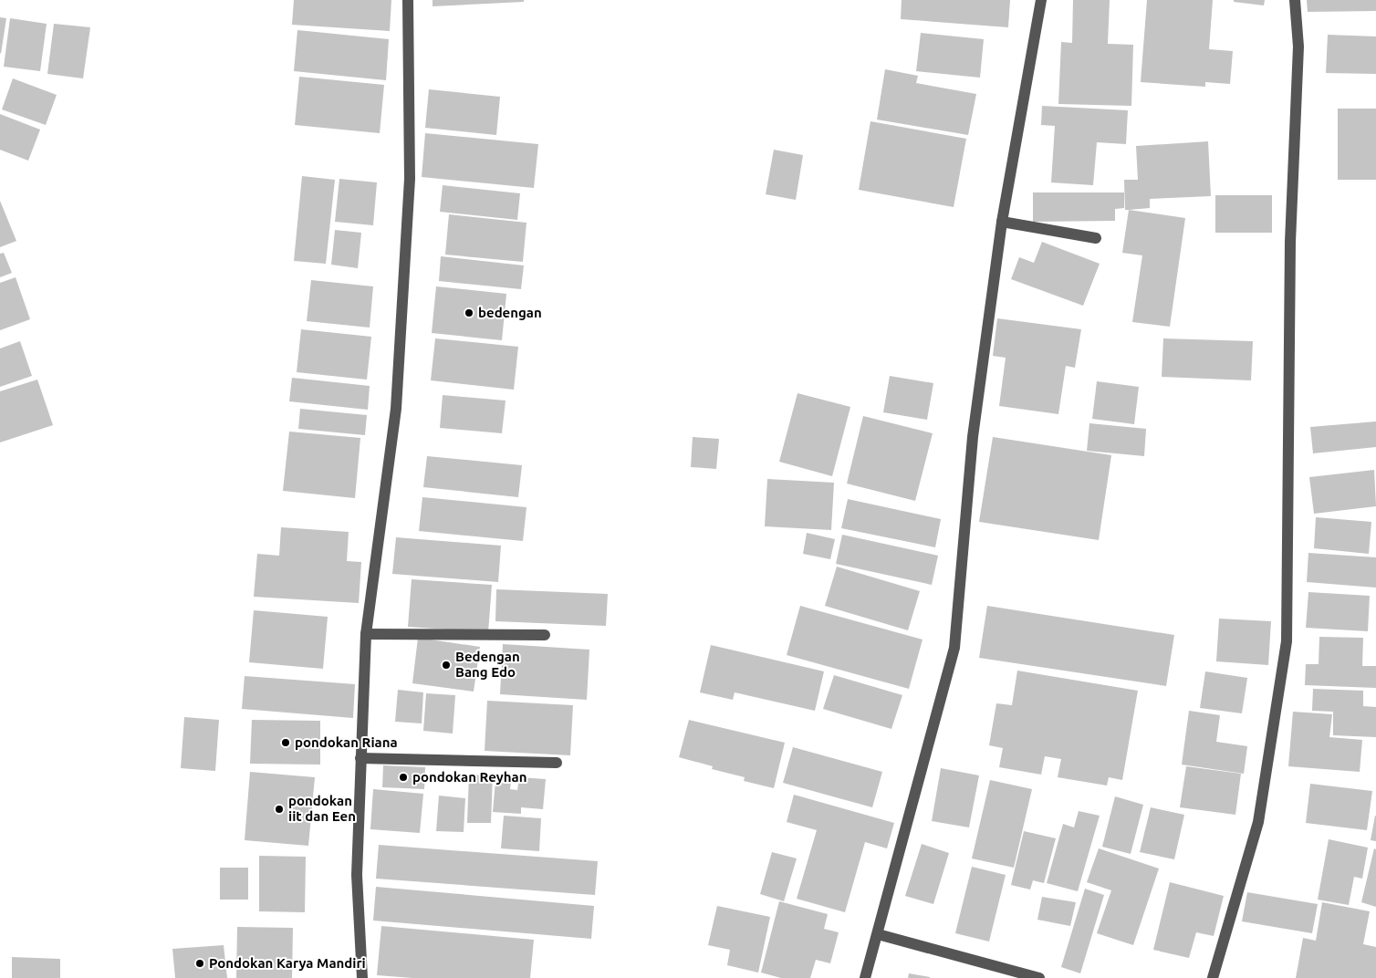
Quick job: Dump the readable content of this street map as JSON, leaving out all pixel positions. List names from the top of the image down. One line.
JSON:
{"places":["bedengan","Bedengan Bang Edo","pondokan Riana","pondokan Reyhan","pondokan iit dan Een","Pondokan Karya Mandiri"]}
